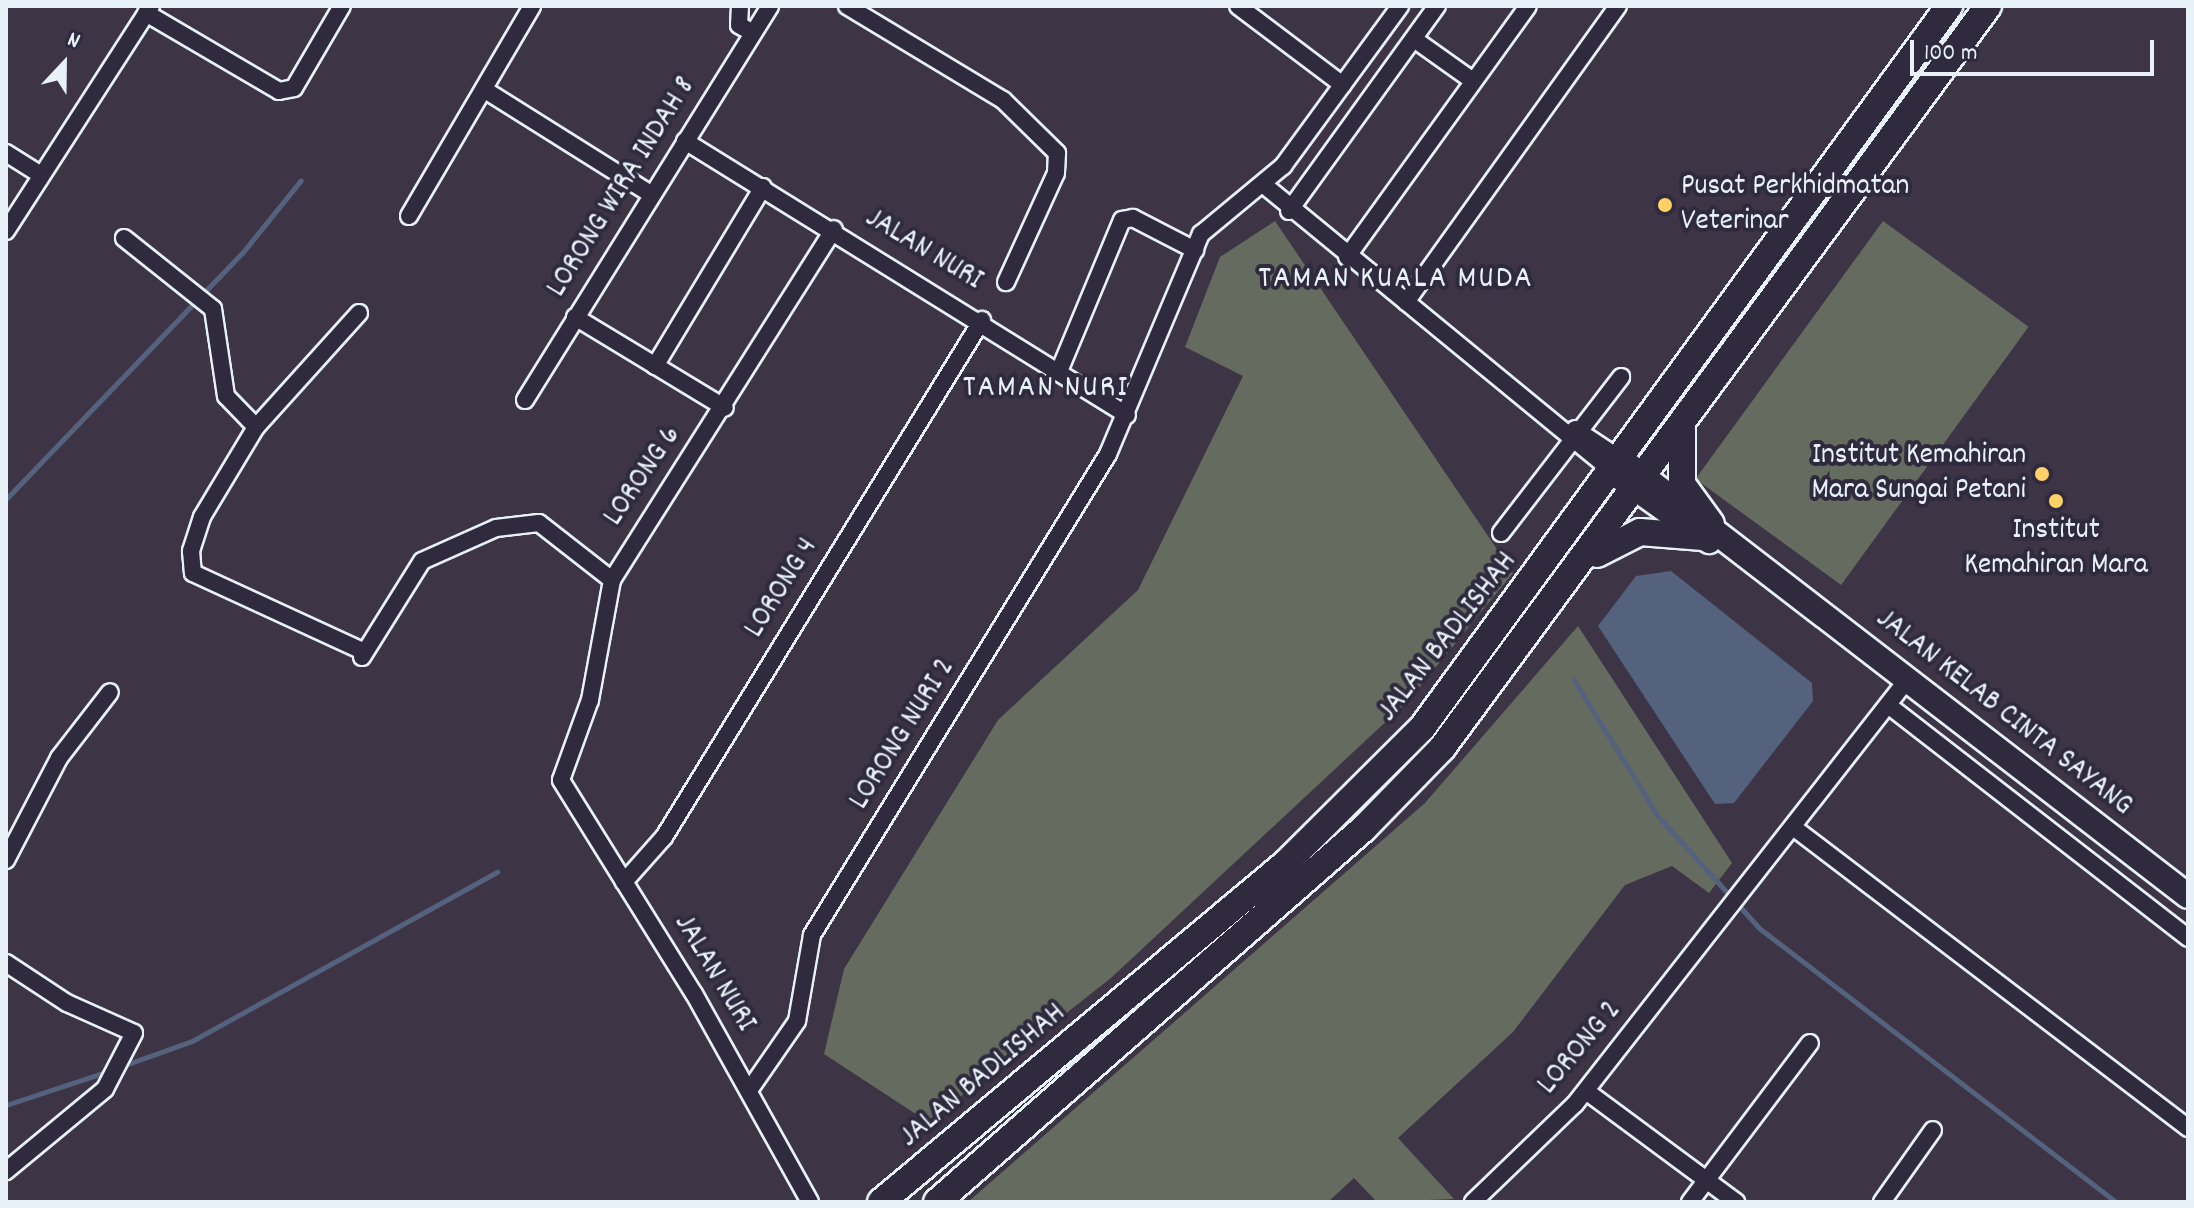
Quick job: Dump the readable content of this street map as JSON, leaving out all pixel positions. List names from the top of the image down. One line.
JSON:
{"streets":{"main road":["JALAN BADLISHAH","JALAN KELAB CINTA SAYANG"],"street":["LORONG WIRA INDAH 8","JALAN NURI","LORONG 6","LORONG 4","LORONG NURI 2","LORONG 2"]},"crossings":[["LORONG WIRA INDAH 8","JALAN NURI"],["JALAN NURI","LORONG 6"],["JALAN NURI","LORONG 4"],["JALAN NURI","LORONG NURI 2"],["JALAN BADLISHAH","JALAN KELAB CINTA SAYANG"],["JALAN KELAB CINTA SAYANG","LORONG 2"]],"districts":["TAMAN KUALA MUDA","TAMAN NURI"],"places":["Pusat Perkhidmatan Veterinar","Institut Kemahiran Mara Sungai Petani","Institut Kemahiran Mara"],"scale_bar":"100 m","north":"top"}
